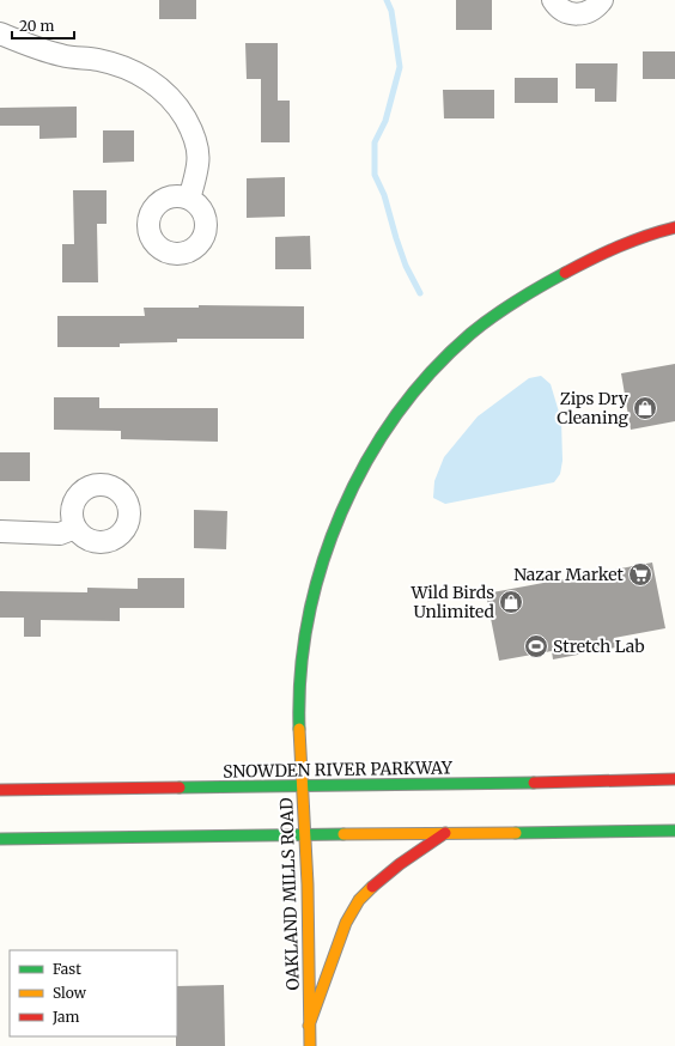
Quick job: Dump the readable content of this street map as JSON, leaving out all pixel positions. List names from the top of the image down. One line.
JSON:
{"streets":{"main road":["SNOWDEN RIVER PARKWAY","OAKLAND MILLS ROAD"]},"crossings":[["SNOWDEN RIVER PARKWAY","OAKLAND MILLS ROAD"]],"places":{"shop":["Zips Dry Cleaning","Wild Birds Unlimited"],"supermarket":["Nazar Market"],"sports":["Stretch Lab"]},"legend":["Fast","Slow","Jam"],"scale_bar":"20 m"}
